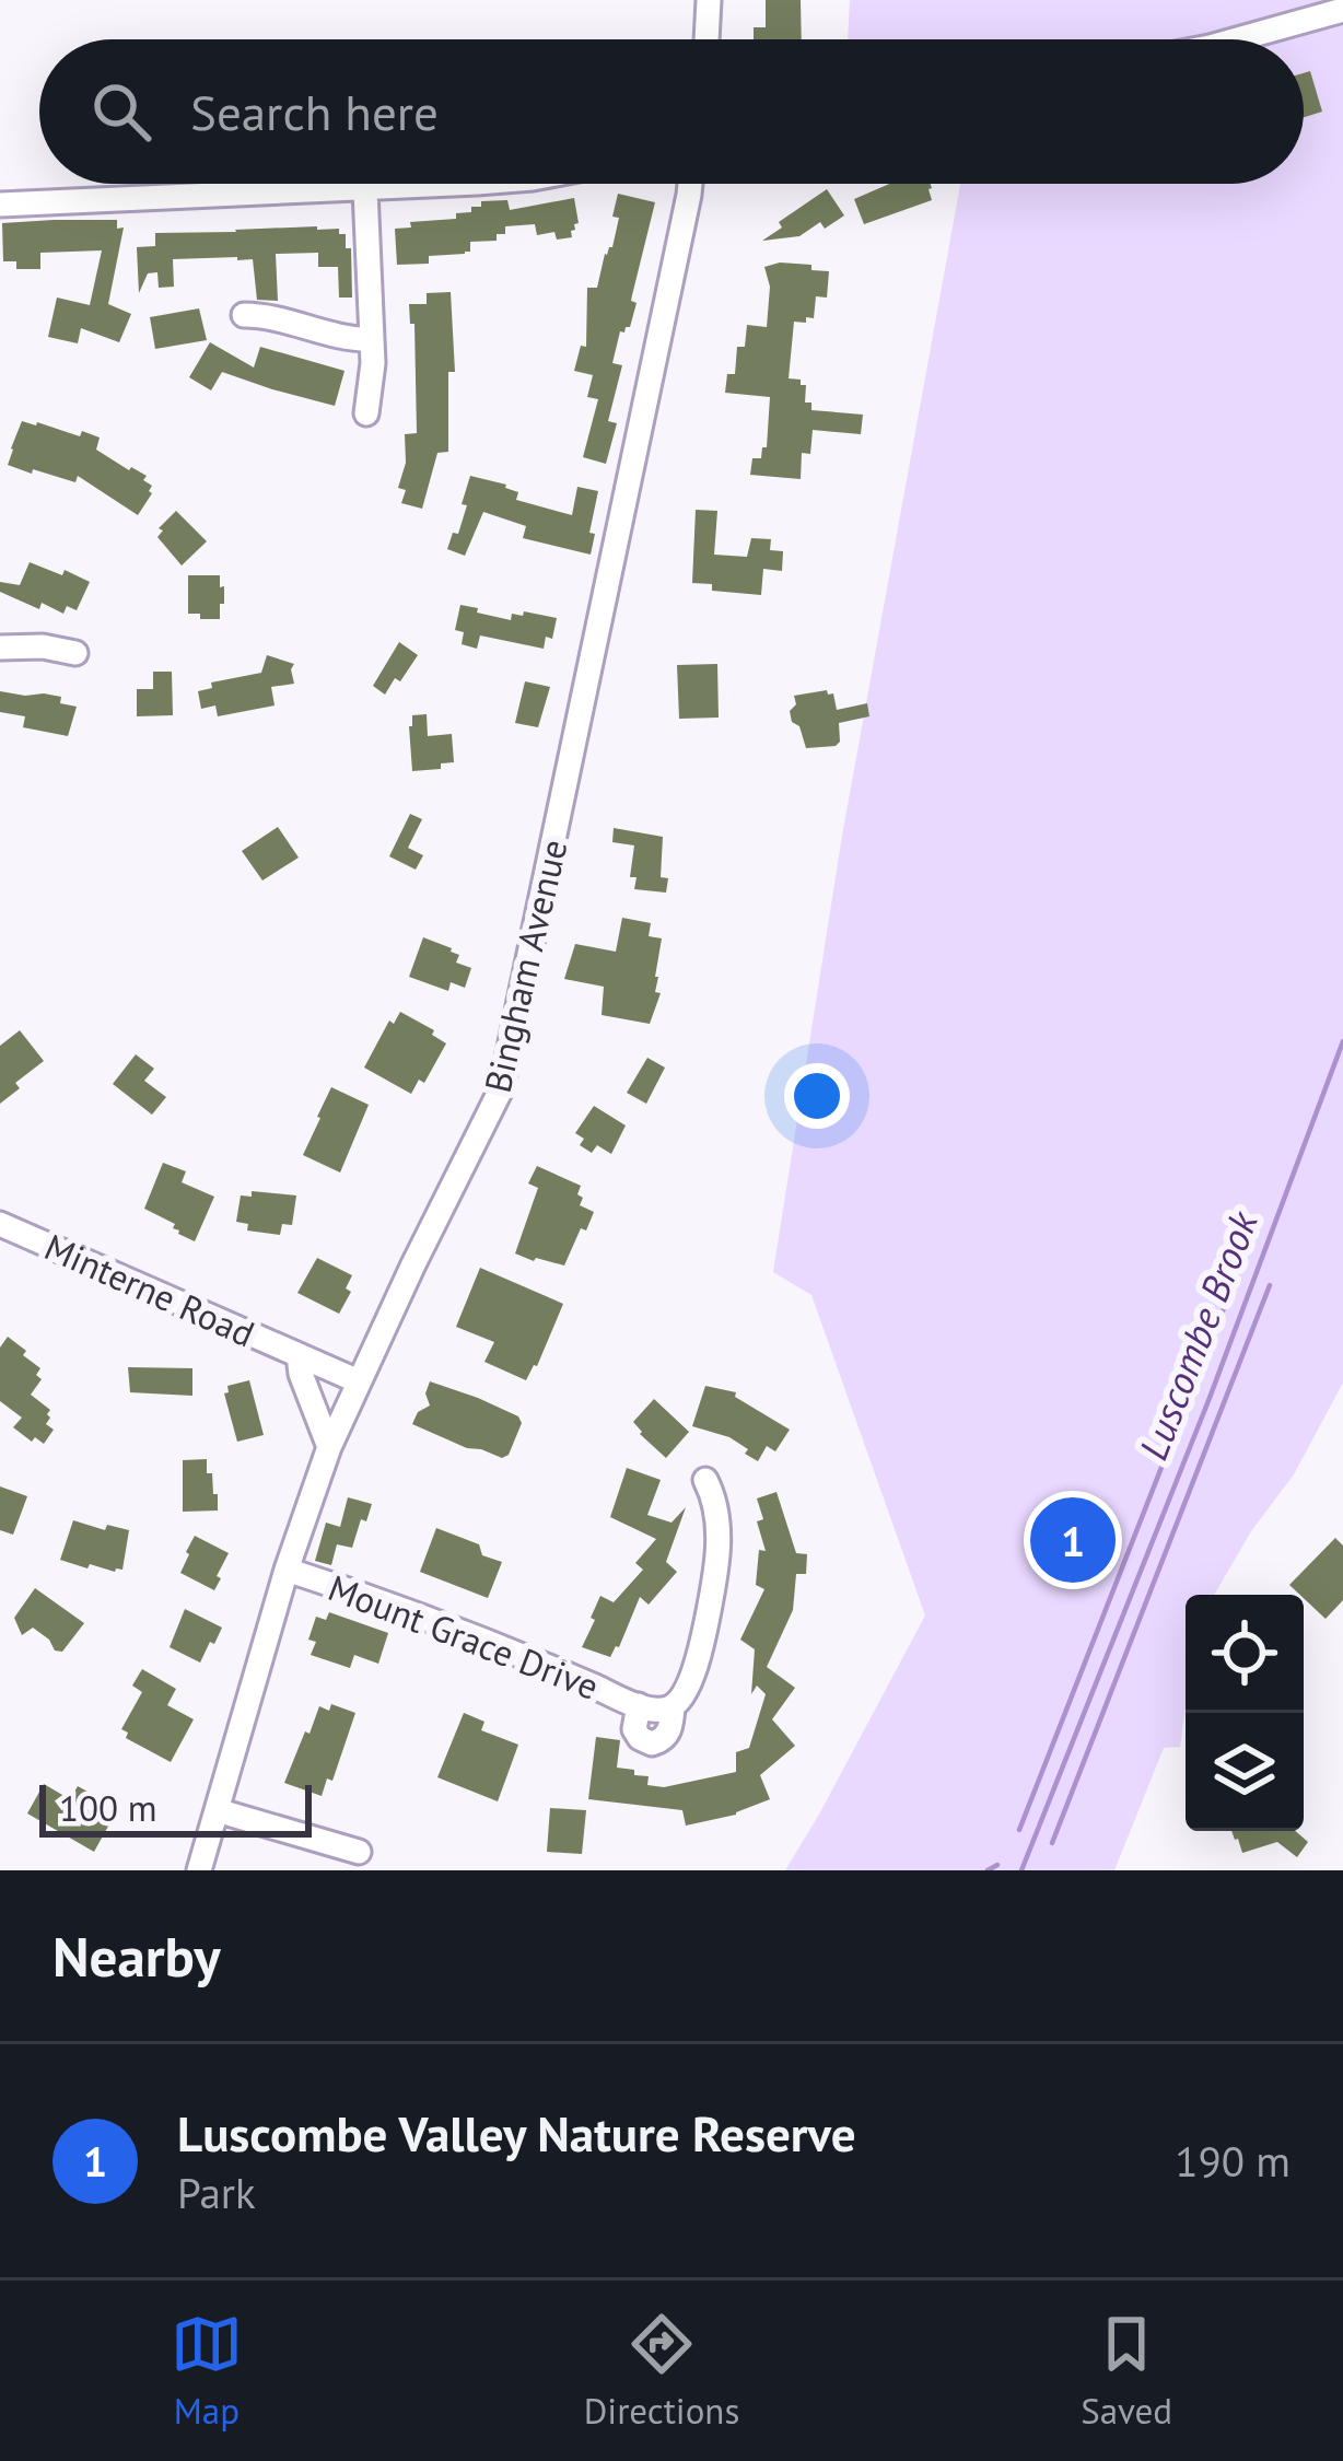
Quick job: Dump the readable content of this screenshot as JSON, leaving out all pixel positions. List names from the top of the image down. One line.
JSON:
{"streets":{"street":["Bingham Avenue","Minterne Road","Mount Grace Drive"]},"crossings":[["Bingham Avenue","Minterne Road"],["Bingham Avenue","Mount Grace Drive"]],"water":["Luscombe Brook"],"scale_bar":"100 m","page":{"search":"Search here","pins":"1","scale":"100 m","heading":"Nearby","list":[{"mark":"1","name":"Luscombe Valley Nature Reserve","note":"Park","value":"190 m"}],"nav":["Map","Directions","Saved"]}}
